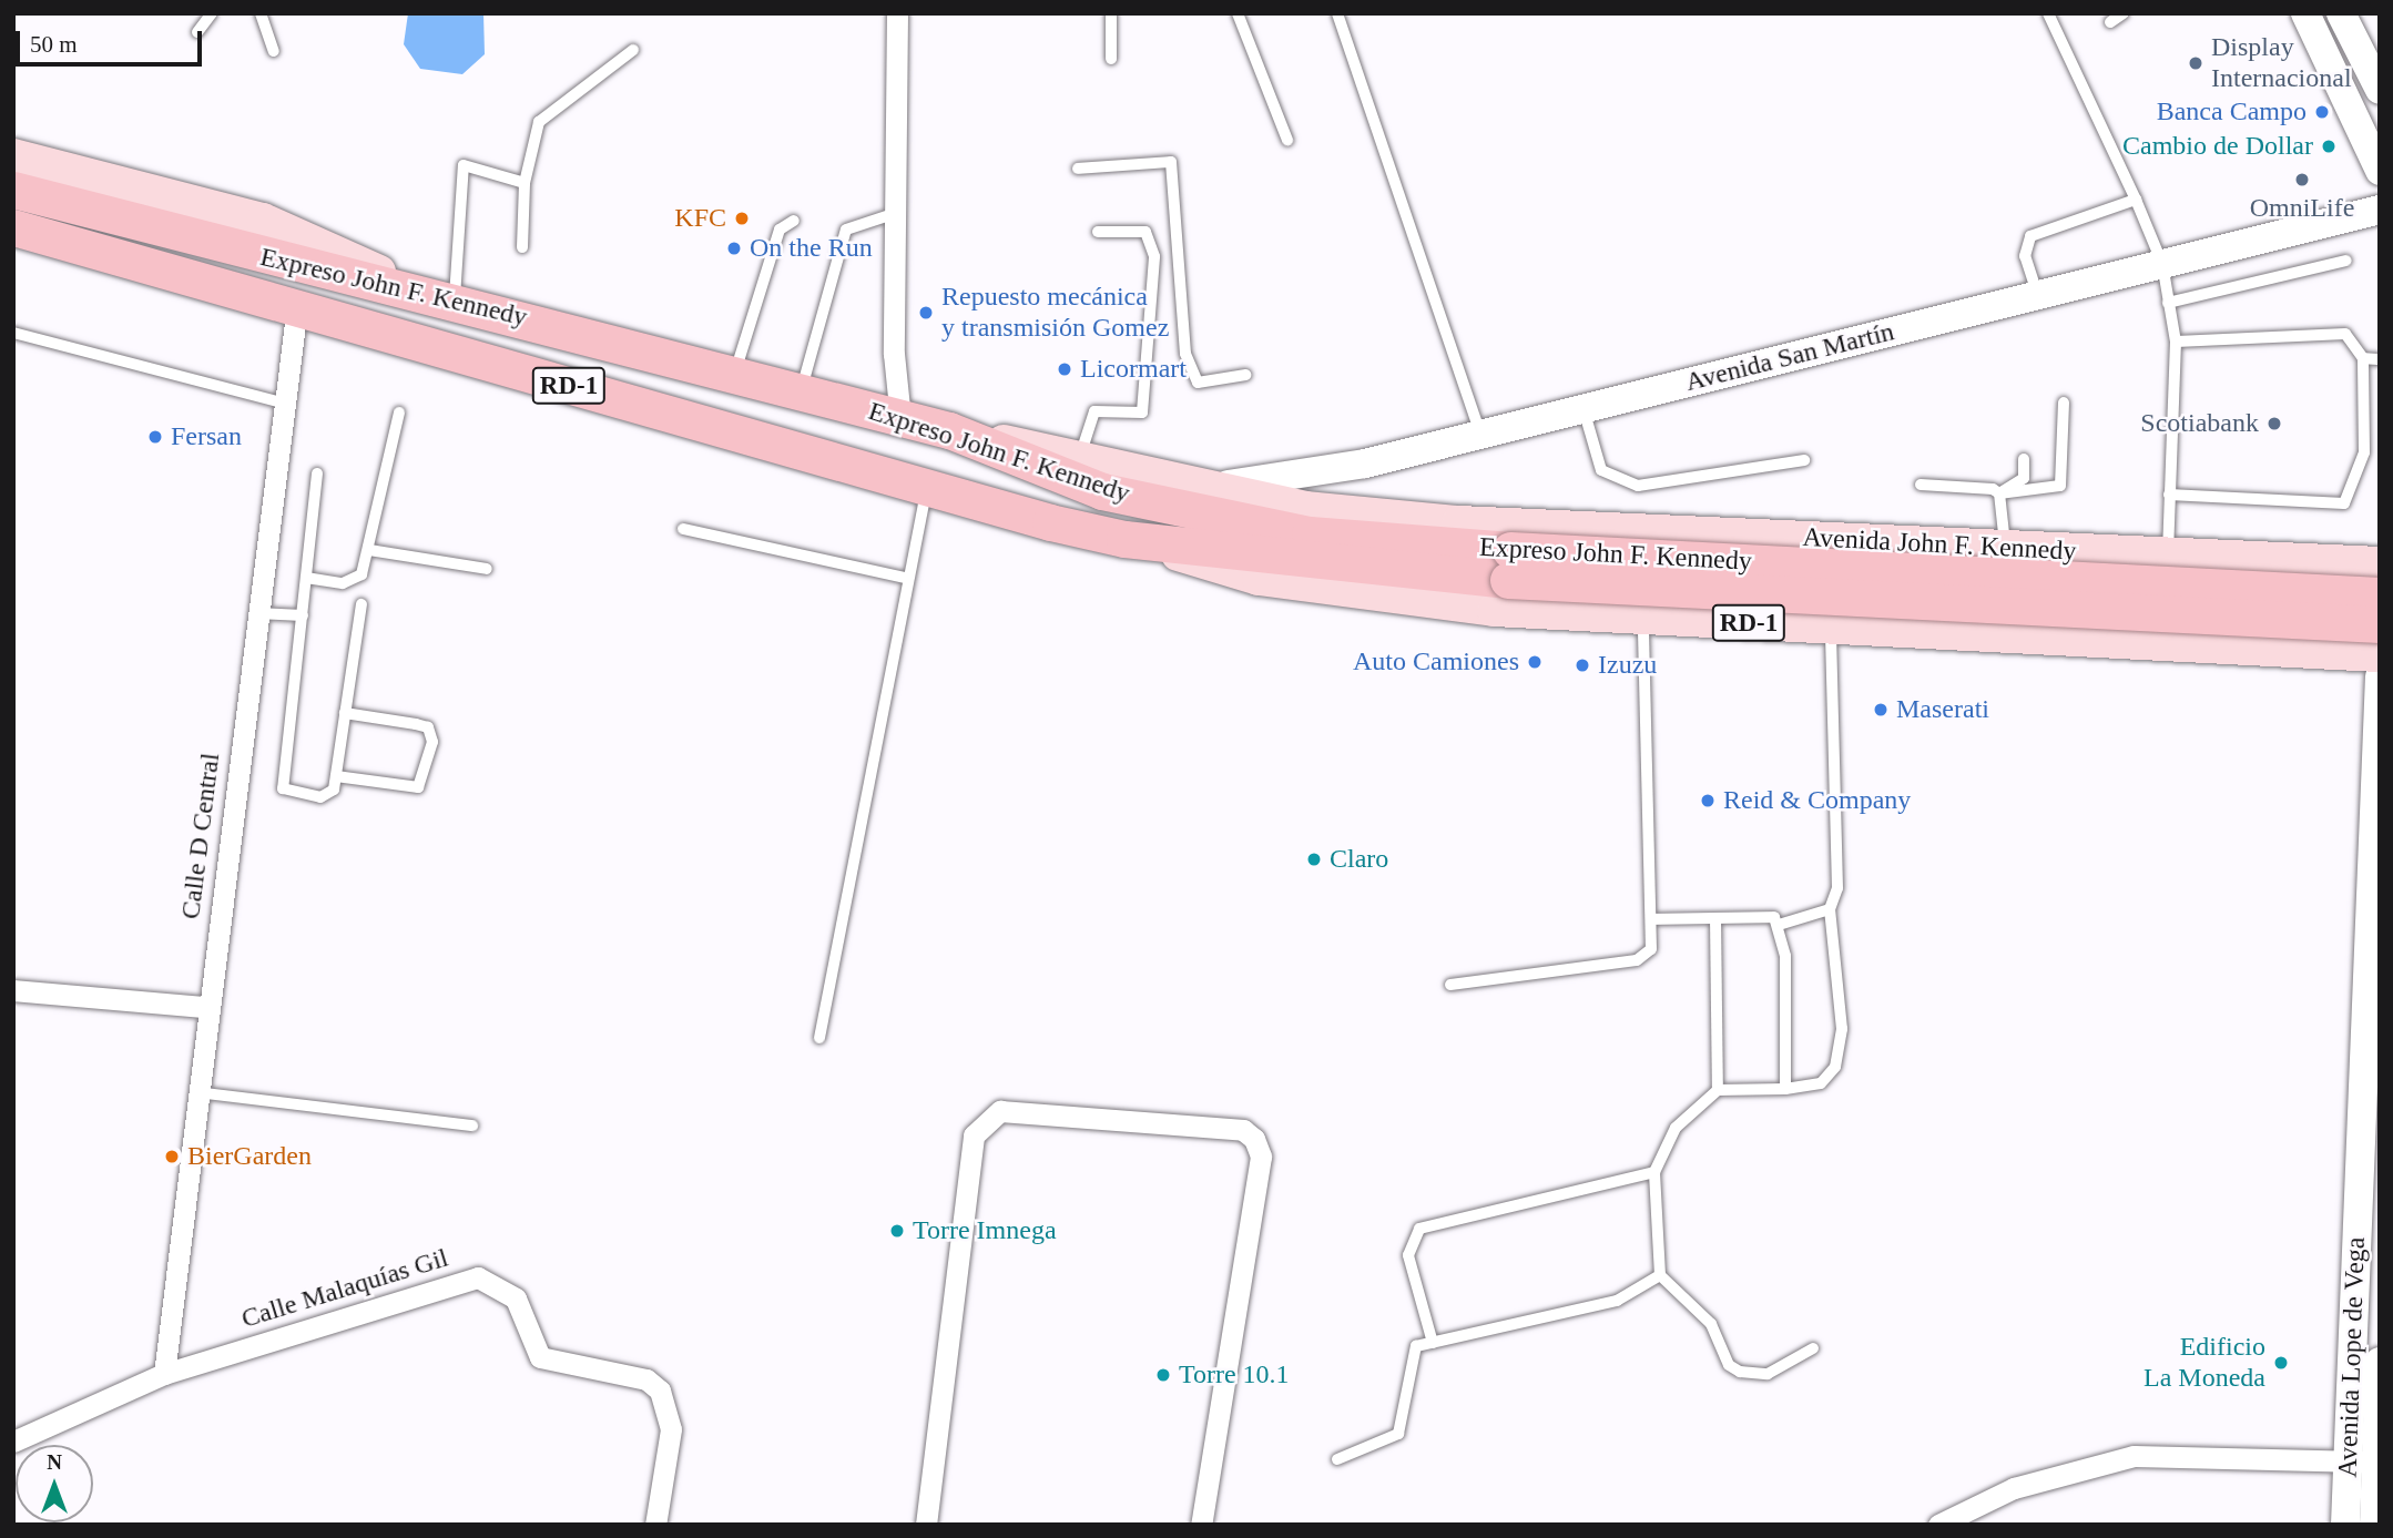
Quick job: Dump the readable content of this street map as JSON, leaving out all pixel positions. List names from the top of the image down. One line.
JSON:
{"streets":{"highway":["Expreso John F. Kennedy","RD-1"],"main road":["Avenida San Martín","Avenida John F. Kennedy","Avenida Lope de Vega"],"street":["Calle D Central","Calle Malaquías Gil"]},"crossings":[["Expreso John F. Kennedy","RD-1"],["Expreso John F. Kennedy","Avenida John F. Kennedy"],["Expreso John F. Kennedy","Calle D Central"],["Avenida San Martín","Avenida John F. Kennedy"],["Calle D Central","Calle Malaquías Gil"]],"places":["Display Internacional","Banca Campo","Cambio de Dollar","OmniLife","KFC","On the Run","Repuesto mecánica y transmisión Gomez","Licormart","Scotiabank","Fersan","Auto Camiones","Izuzu","Maserati","Reid & Company","Claro","BierGarden","Torre Imnega","Edificio La Moneda","Torre 10.1"],"scale_bar":"50 m","north":"top"}
